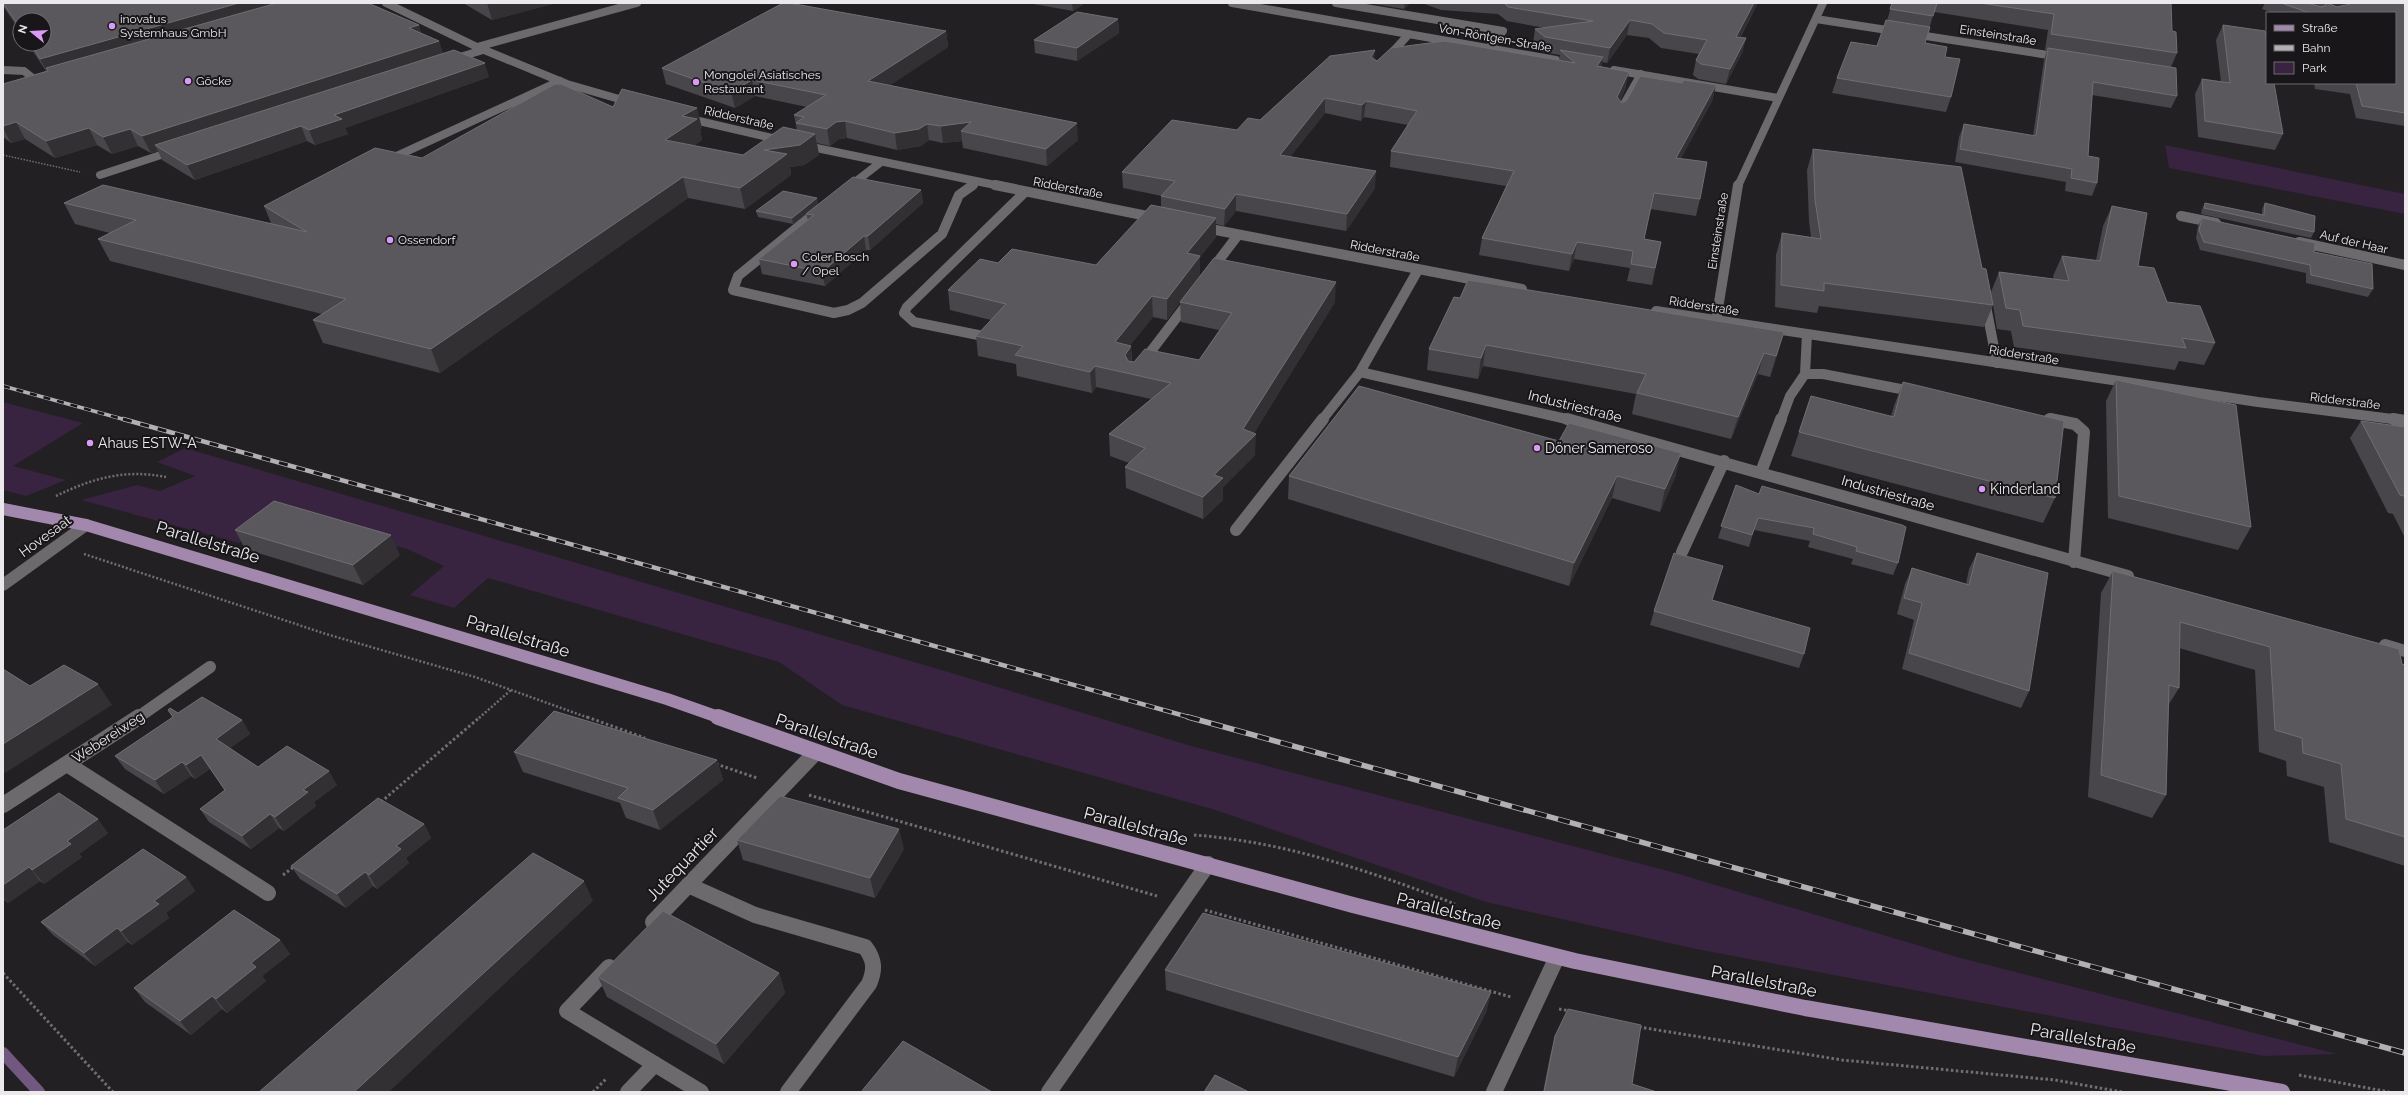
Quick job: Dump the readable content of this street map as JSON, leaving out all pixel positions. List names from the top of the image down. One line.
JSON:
{"streets":{"main road":["Parallelstraße"],"street":["Einsteinstraße","Von-Röntgen-Straße","Ridderstraße","Auf der Haar","Industriestraße","Hovesaat","Webereiweg","Jutequartier"]},"crossings":[["Einsteinstraße","Ridderstraße"],["Hovesaat","Parallelstraße"],["Parallelstraße","Jutequartier"]],"places":["inovatus Systemhaus GmbH","Göcke","Mongolei Asiatisches Restaurant","Ossendorf","Coler Bosch / Opel","Ahaus ESTW-A","Döner Sameroso","Kinderland"],"legend":["Straße","Bahn","Park"],"north":"left"}
